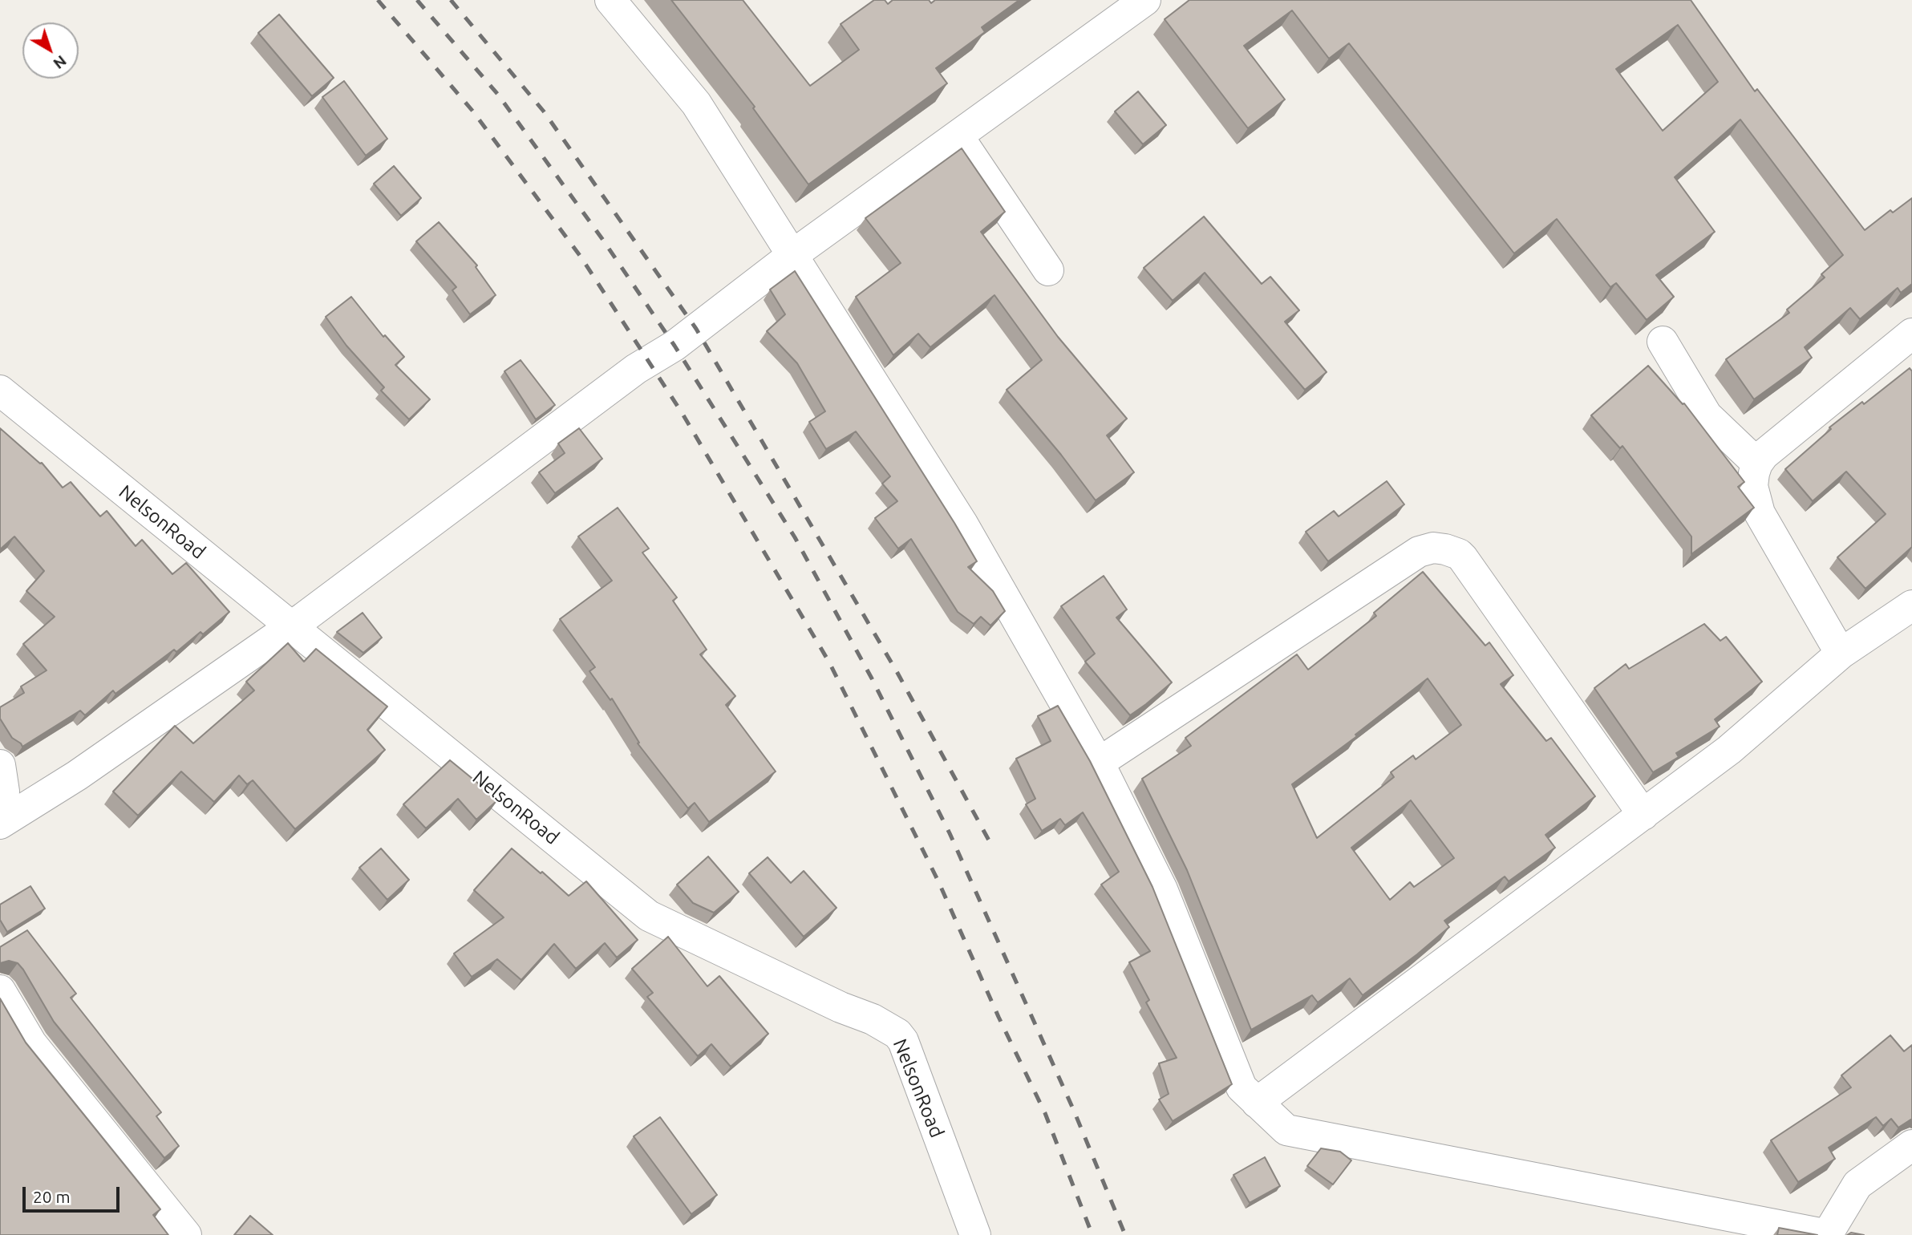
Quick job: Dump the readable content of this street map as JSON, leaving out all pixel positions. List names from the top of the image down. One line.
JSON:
{"streets":{"street":["NelsonRoad"]},"scale_bar":"20 m","north":"bottom right"}
